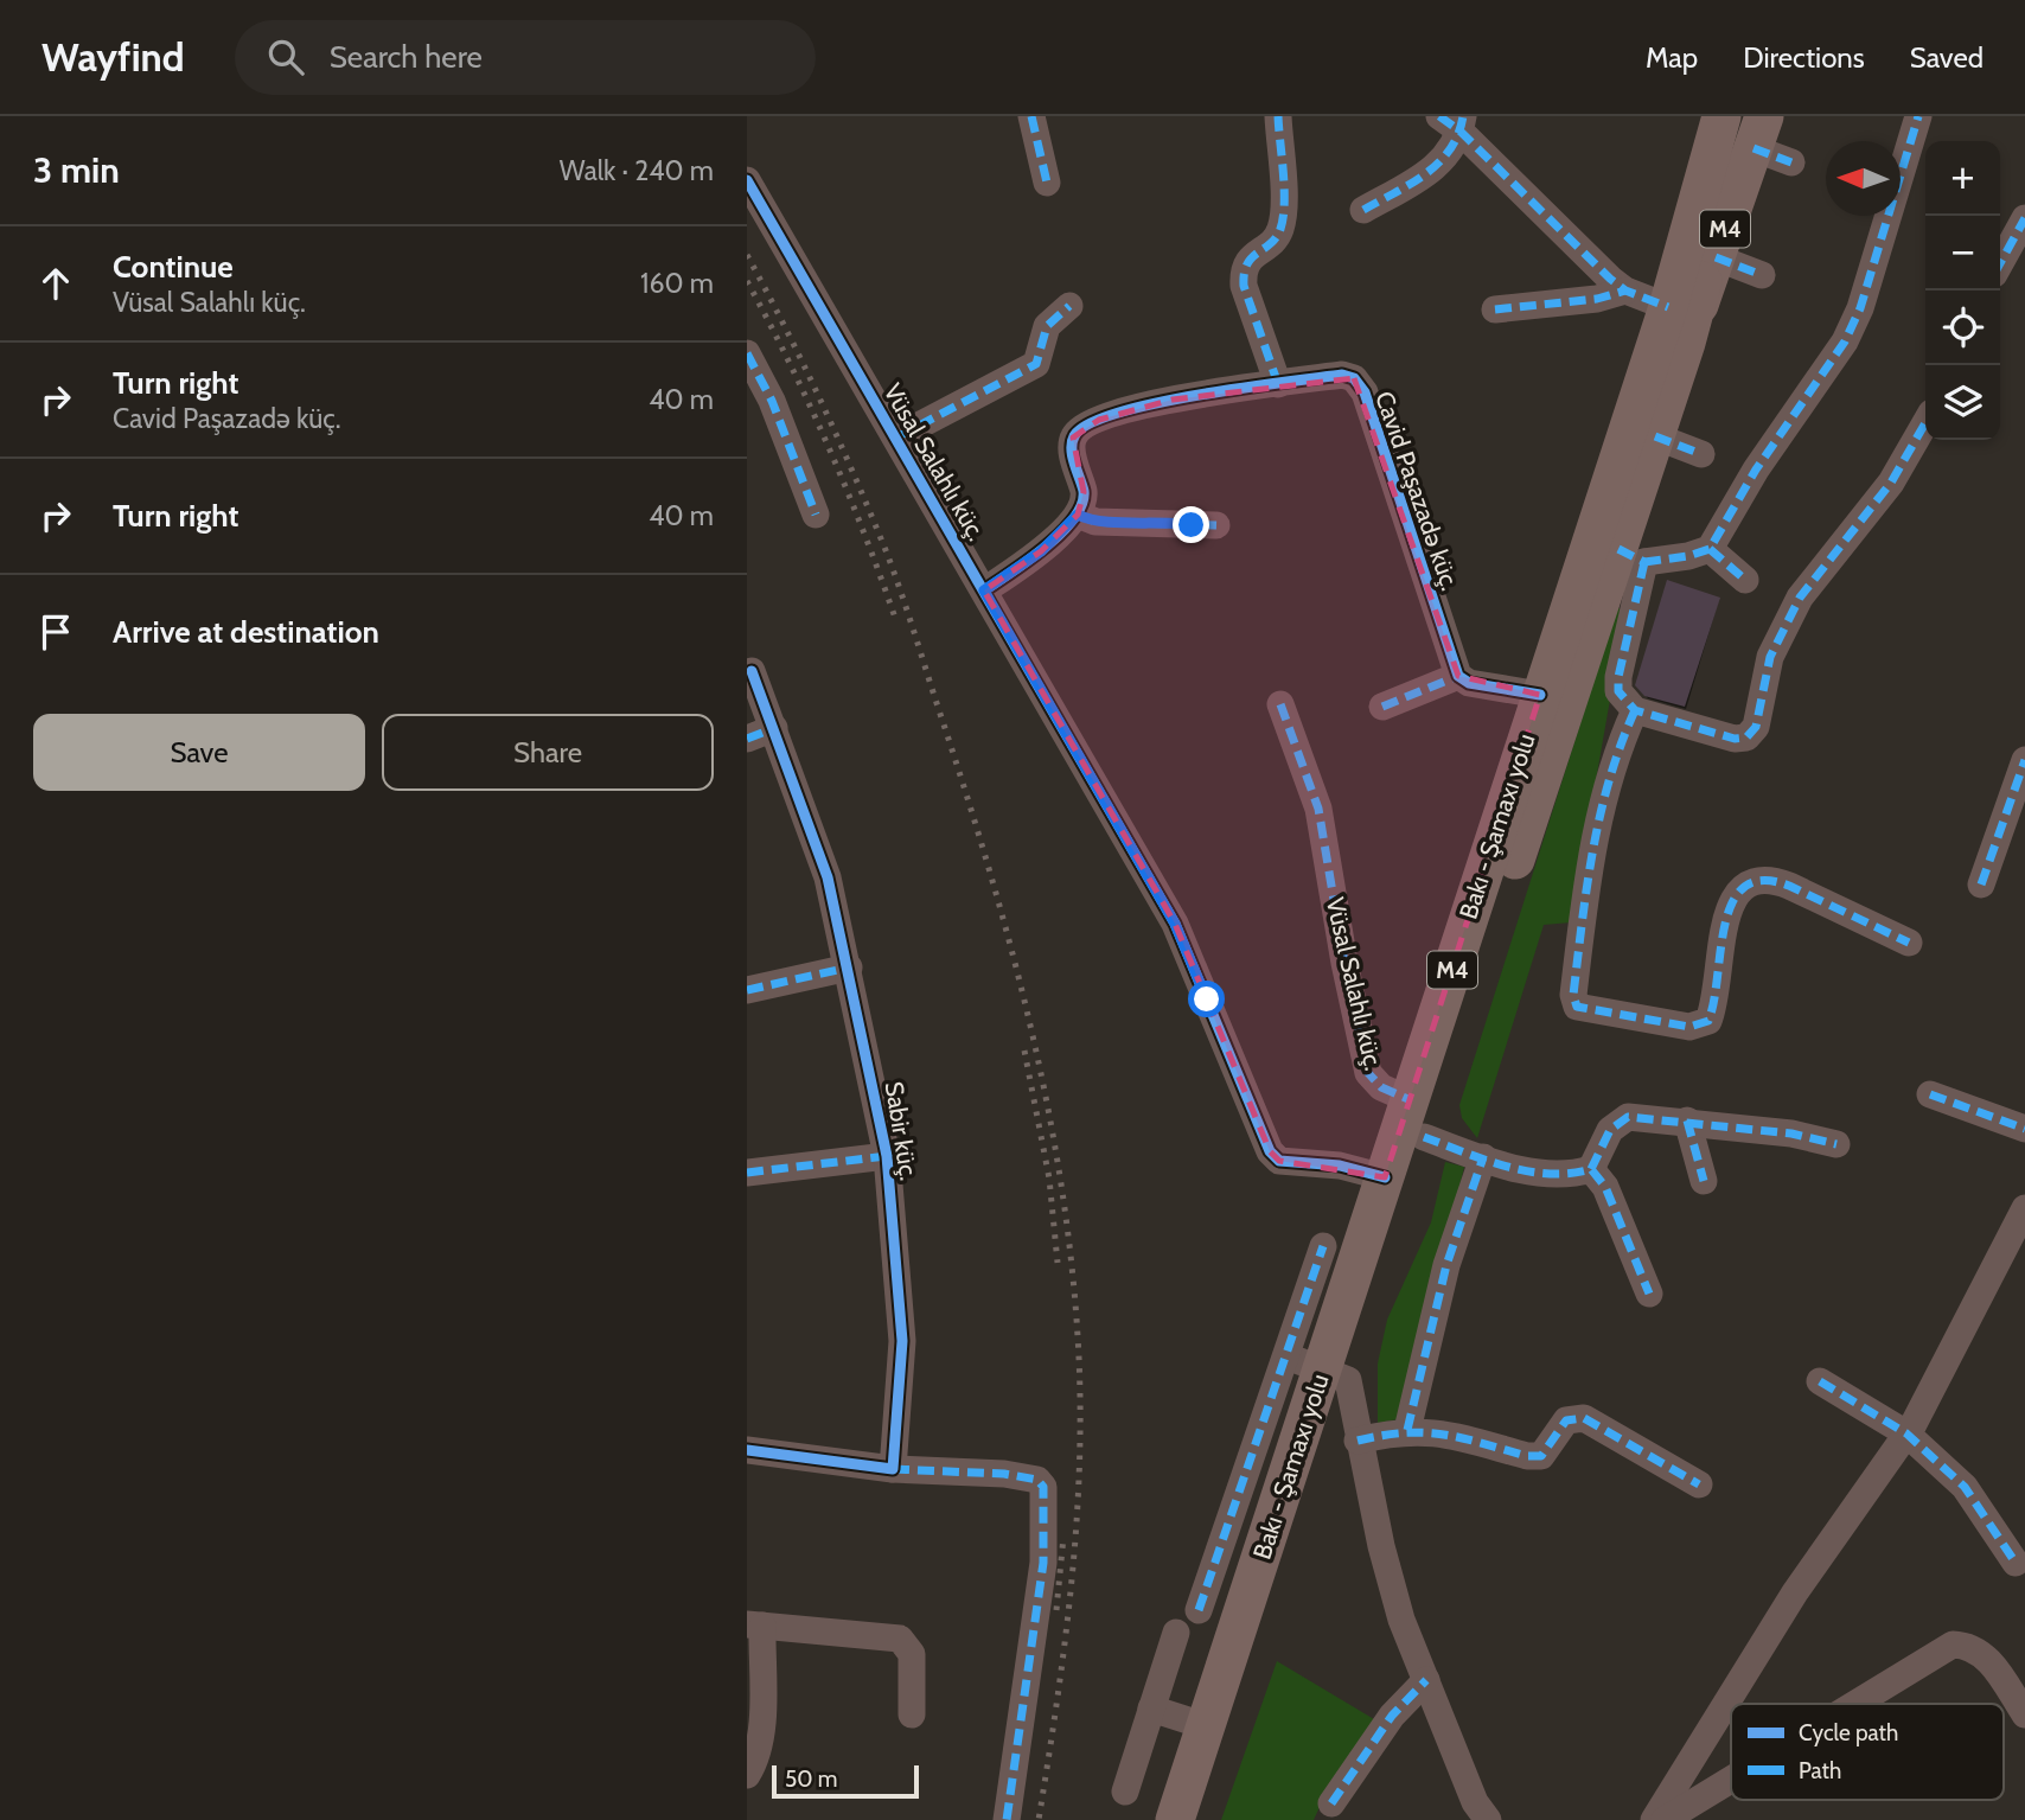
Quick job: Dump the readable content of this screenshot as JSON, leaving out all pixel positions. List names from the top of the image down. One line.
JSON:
{"streets":{"highway":["M4","Bakı - Şamaxı yolu"],"street":["Vüsal Salahlı küç.","Cavid Paşazadə küç.","Sabir küç."]},"crossings":[["Vüsal Salahlı küç.","Bakı - Şamaxı yolu"]],"legend":["Cycle path","Path"],"scale_bar":"50 m","north":"left","page":{"header":"Wayfind","search":"Search here","nav":["Map","Directions","Saved"],"heading":["3 min","Walk · 240 m"],"map_buttons":["+","−"],"list":[["Continue","Vüsal Salahlı küç.","160 m"],["Turn right","Cavid Paşazadə küç.","40 m"],["Turn right","40 m"],"Arrive at destination"],"buttons":["Save","Share"],"scale":"50 m"}}
